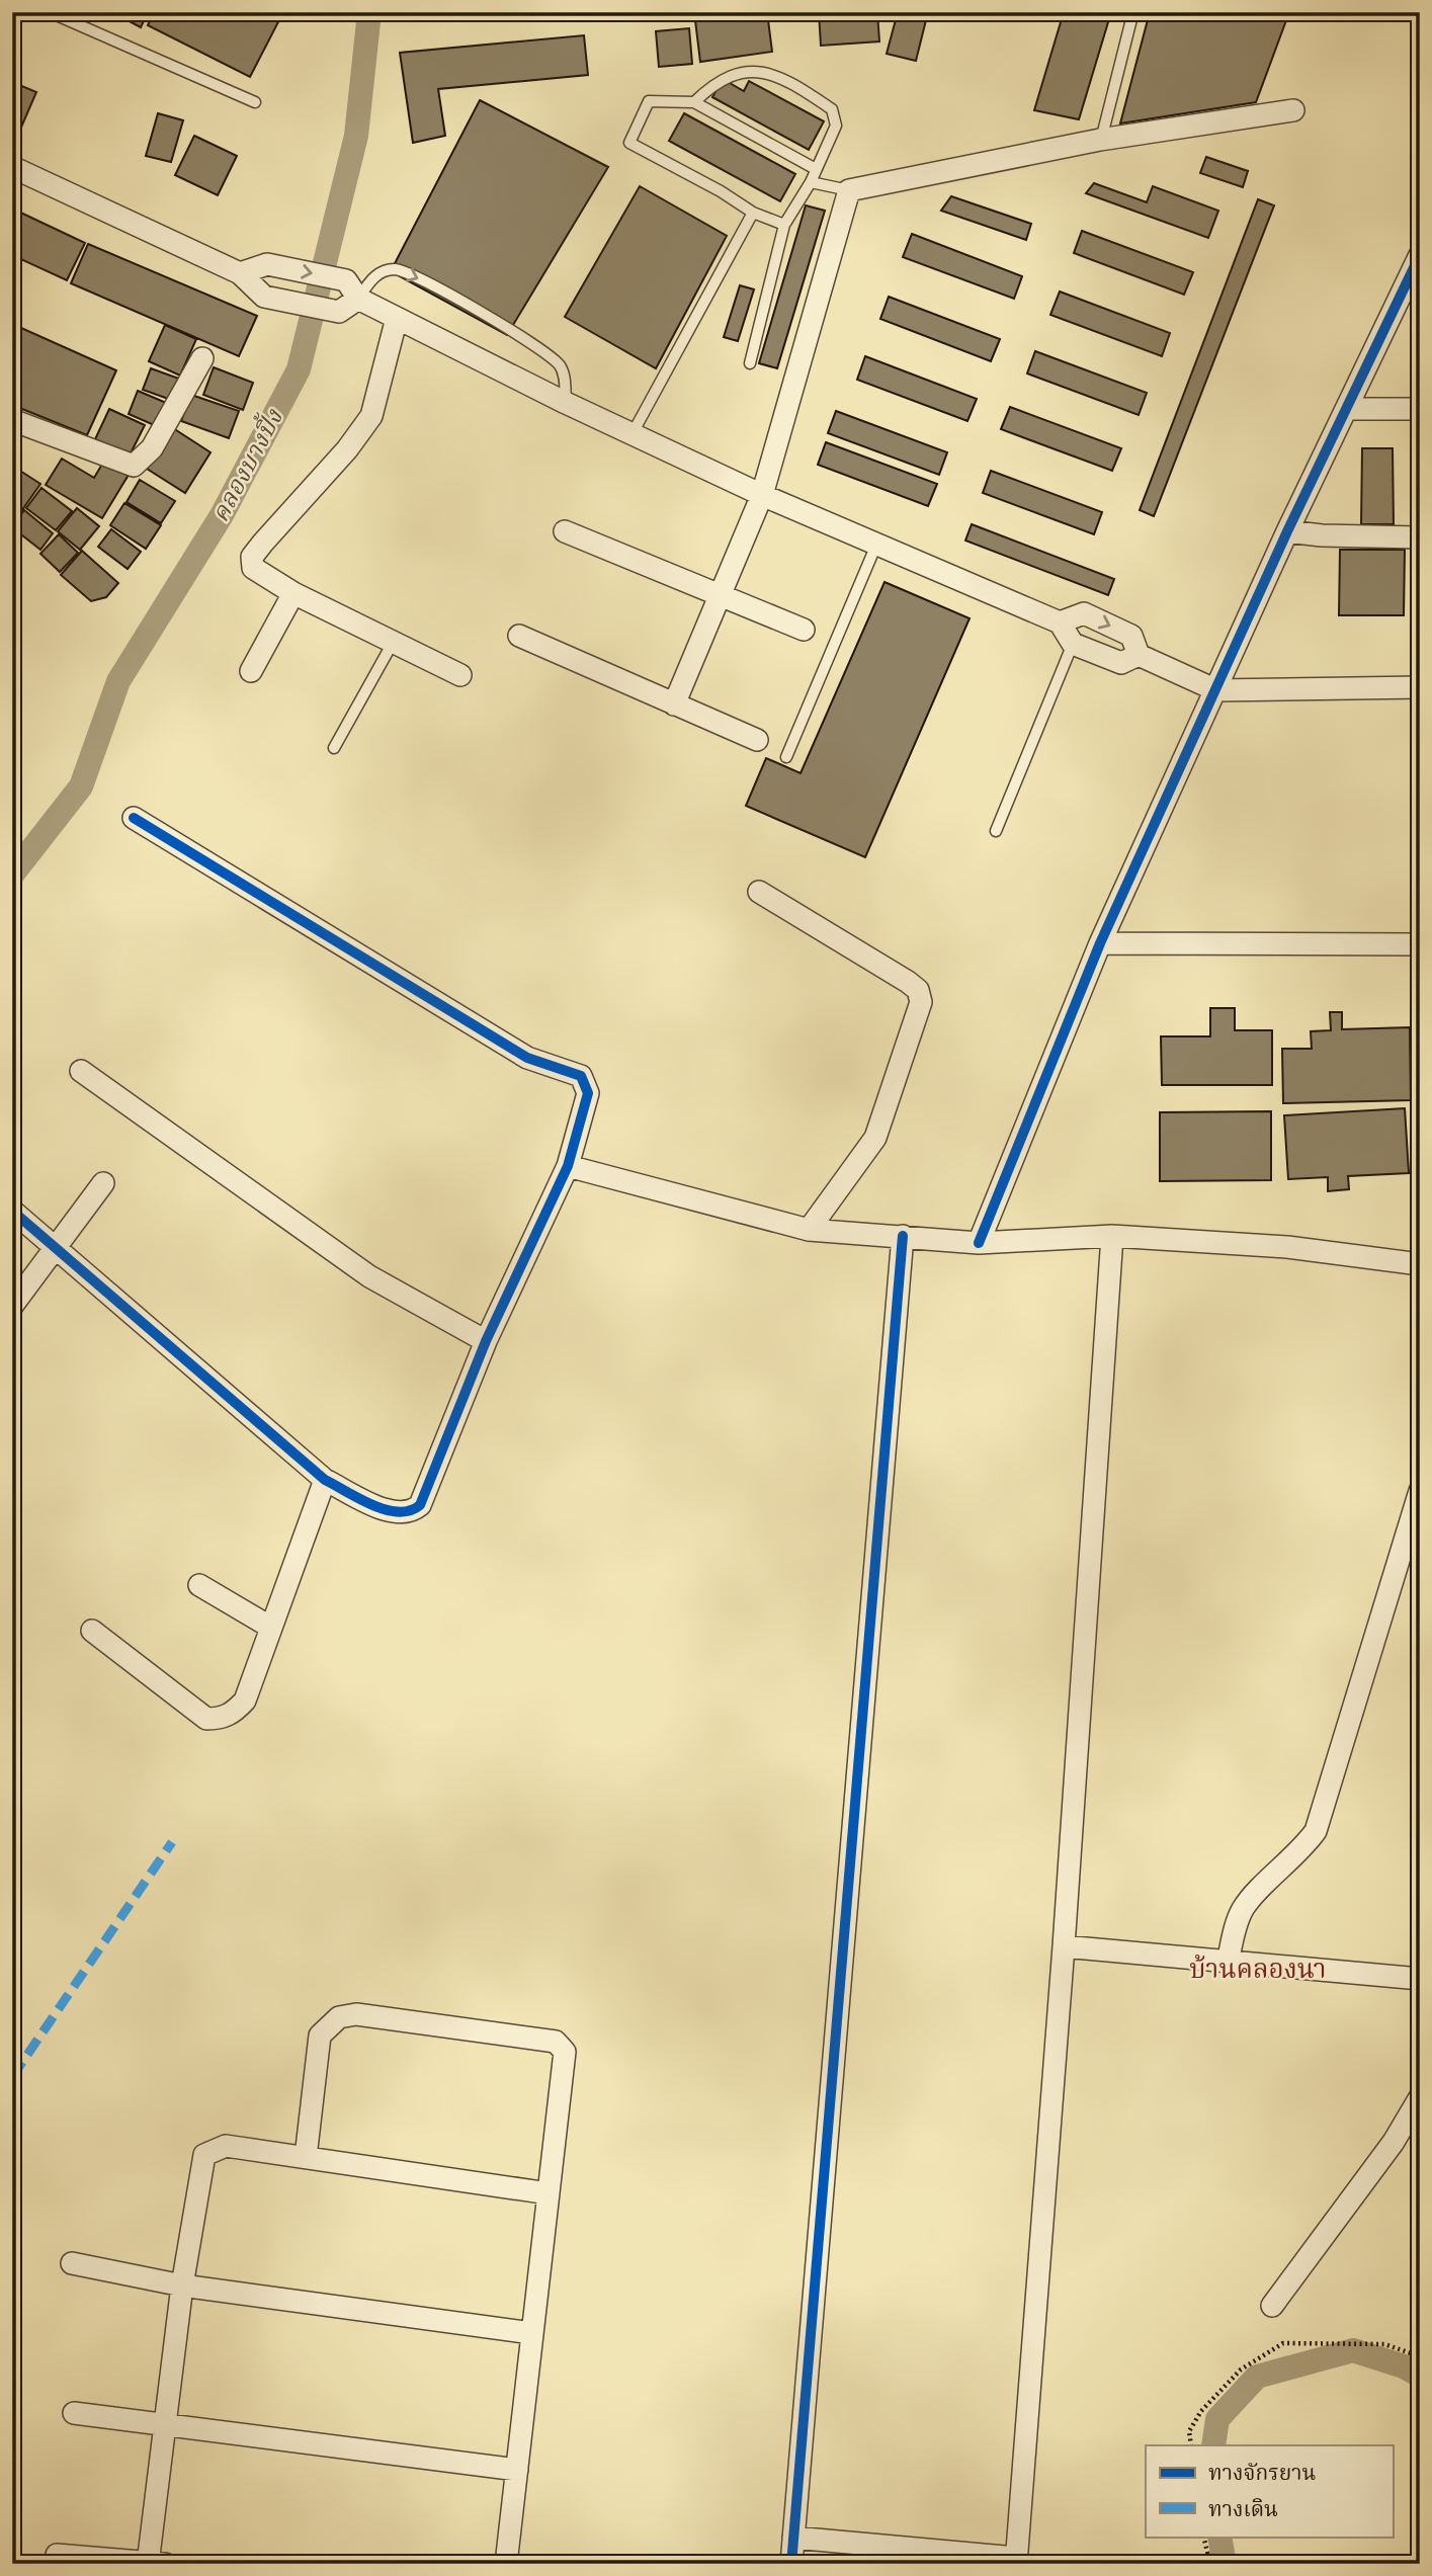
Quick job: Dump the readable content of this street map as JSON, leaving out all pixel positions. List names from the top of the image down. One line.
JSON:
{"districts":["บ้านคลองนา"],"water":["คลองบางปิ้ง"],"legend":["ทางจักรยาน","ทางเดิน"]}
